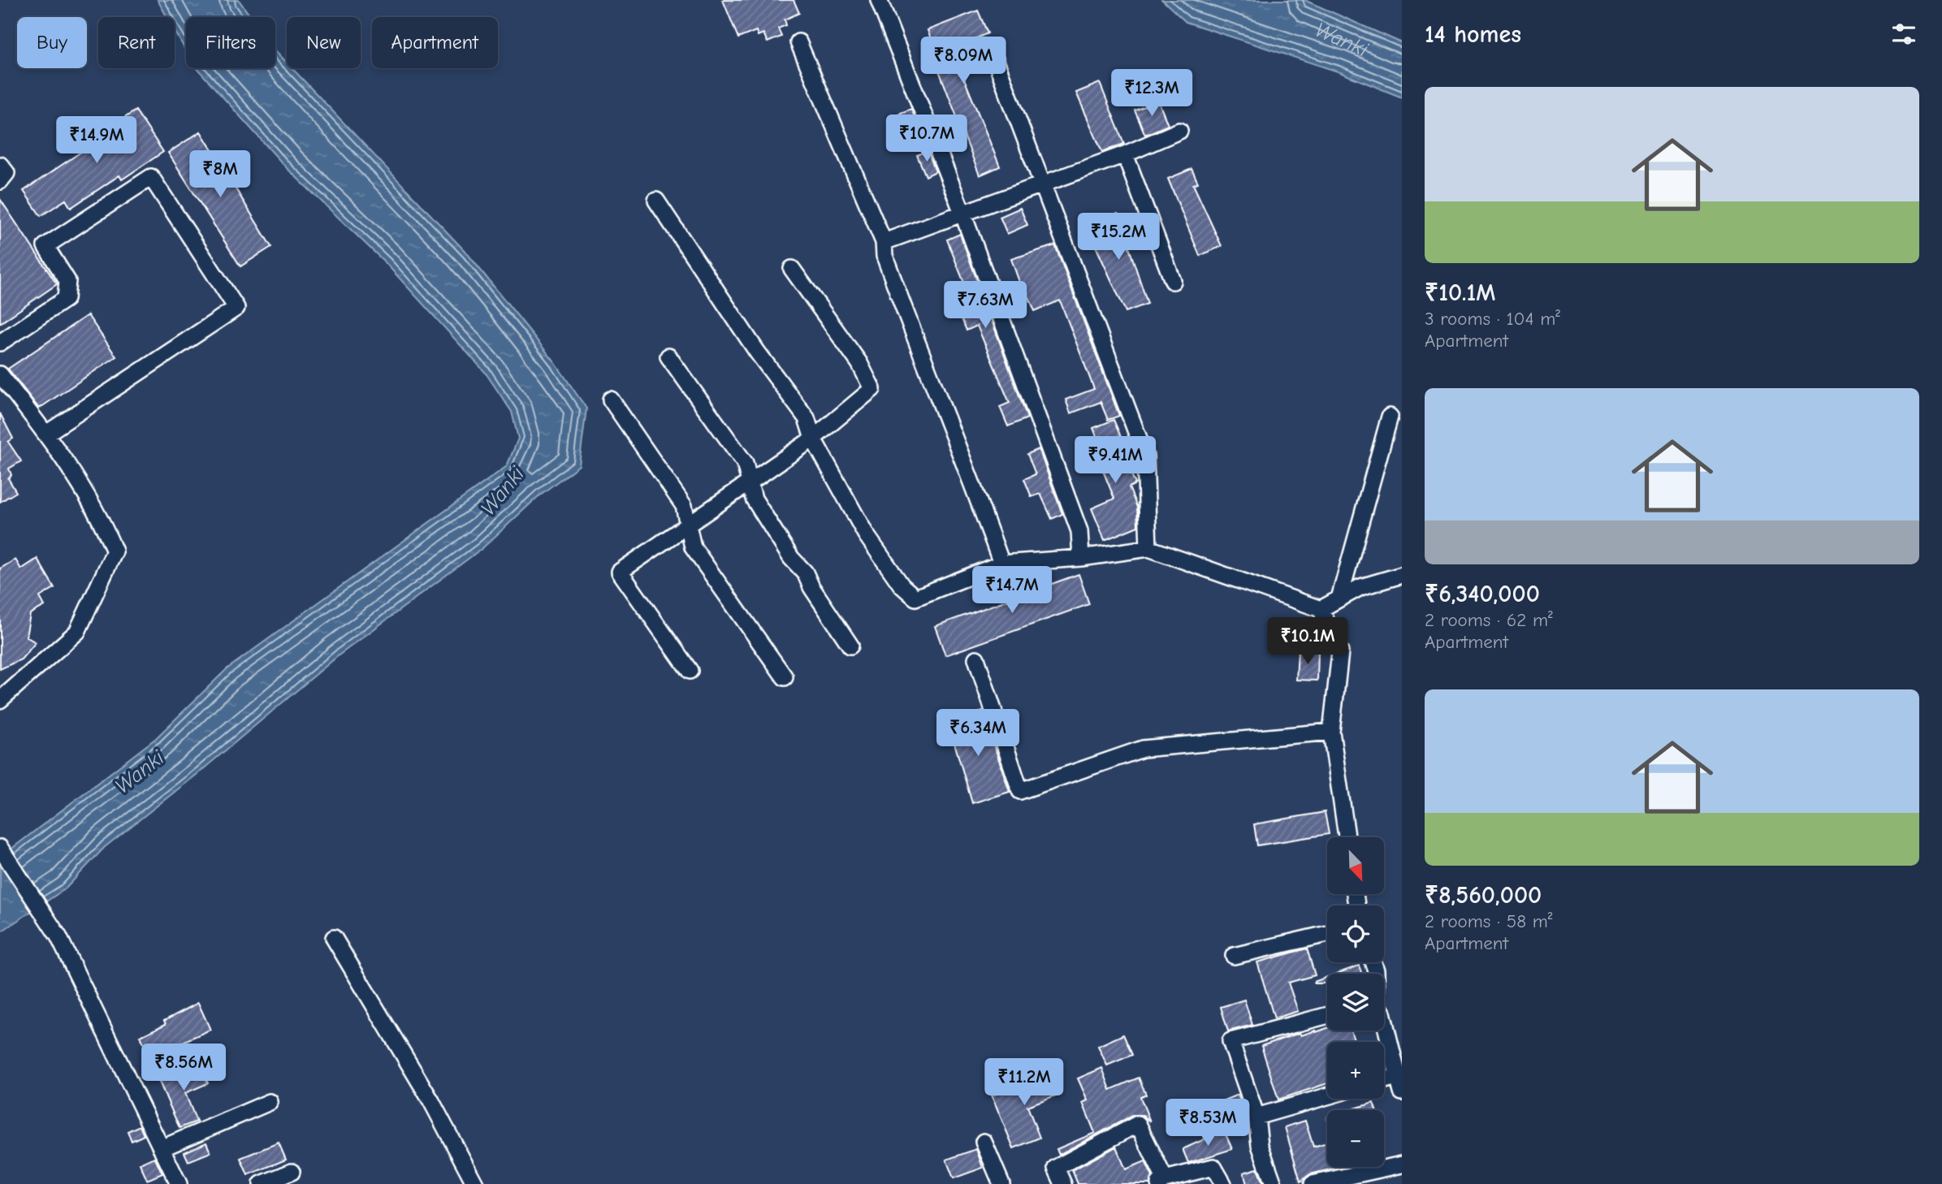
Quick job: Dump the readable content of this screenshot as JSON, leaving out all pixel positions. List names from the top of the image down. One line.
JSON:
{"water":["Wanki"],"north":"bottom right","page":{"heading":"14 homes","chip":["Buy","Rent","Filters","New","Apartment"],"price":["₹8.09M","₹12.3M","₹10.7M","₹14.9M","₹8M","₹15.2M","₹7.63M","₹9.41M","₹14.7M","₹10.1M","₹6.34M","₹8.56M","₹11.2M","₹8.53M"],"list":[{"name":"₹10.1M","note":"3 rooms · 104 m² · Apartment"},{"name":"₹6,340,000","note":"2 rooms · 62 m² · Apartment"},{"name":"₹8,560,000","note":"2 rooms · 58 m² · Apartment"}],"map_buttons":["+","−"]}}
